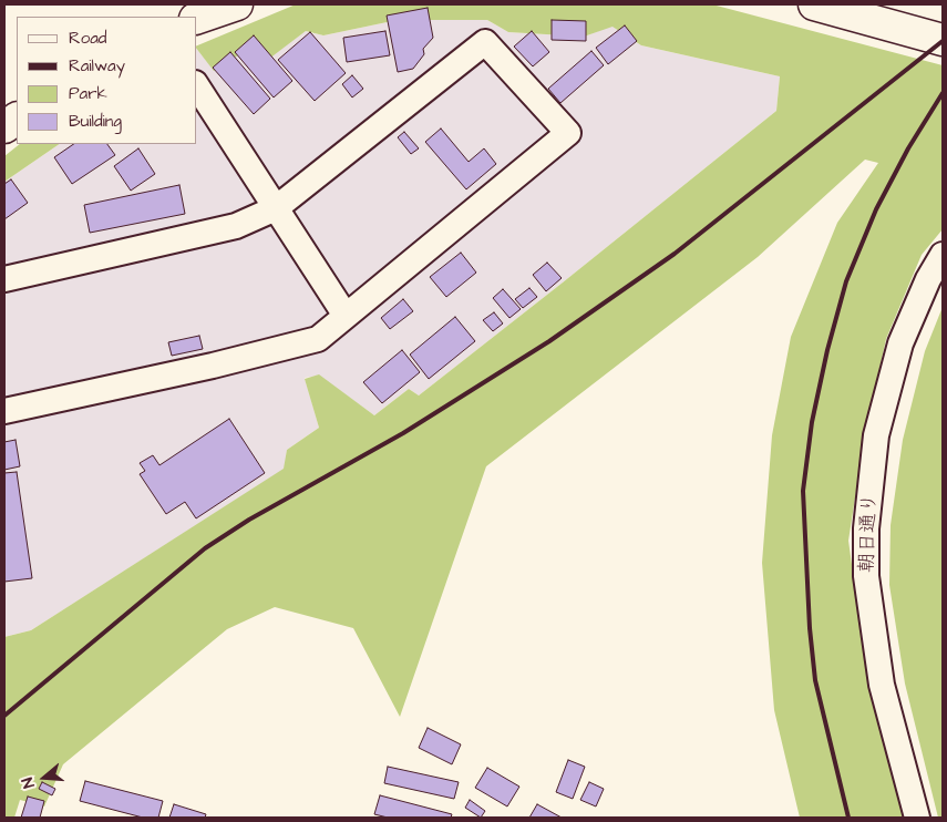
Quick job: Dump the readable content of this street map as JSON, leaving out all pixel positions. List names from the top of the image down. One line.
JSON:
{"streets":{"street":["朝日通り"]},"legend":["Road","Railway","Park","Building"],"north":"left"}
